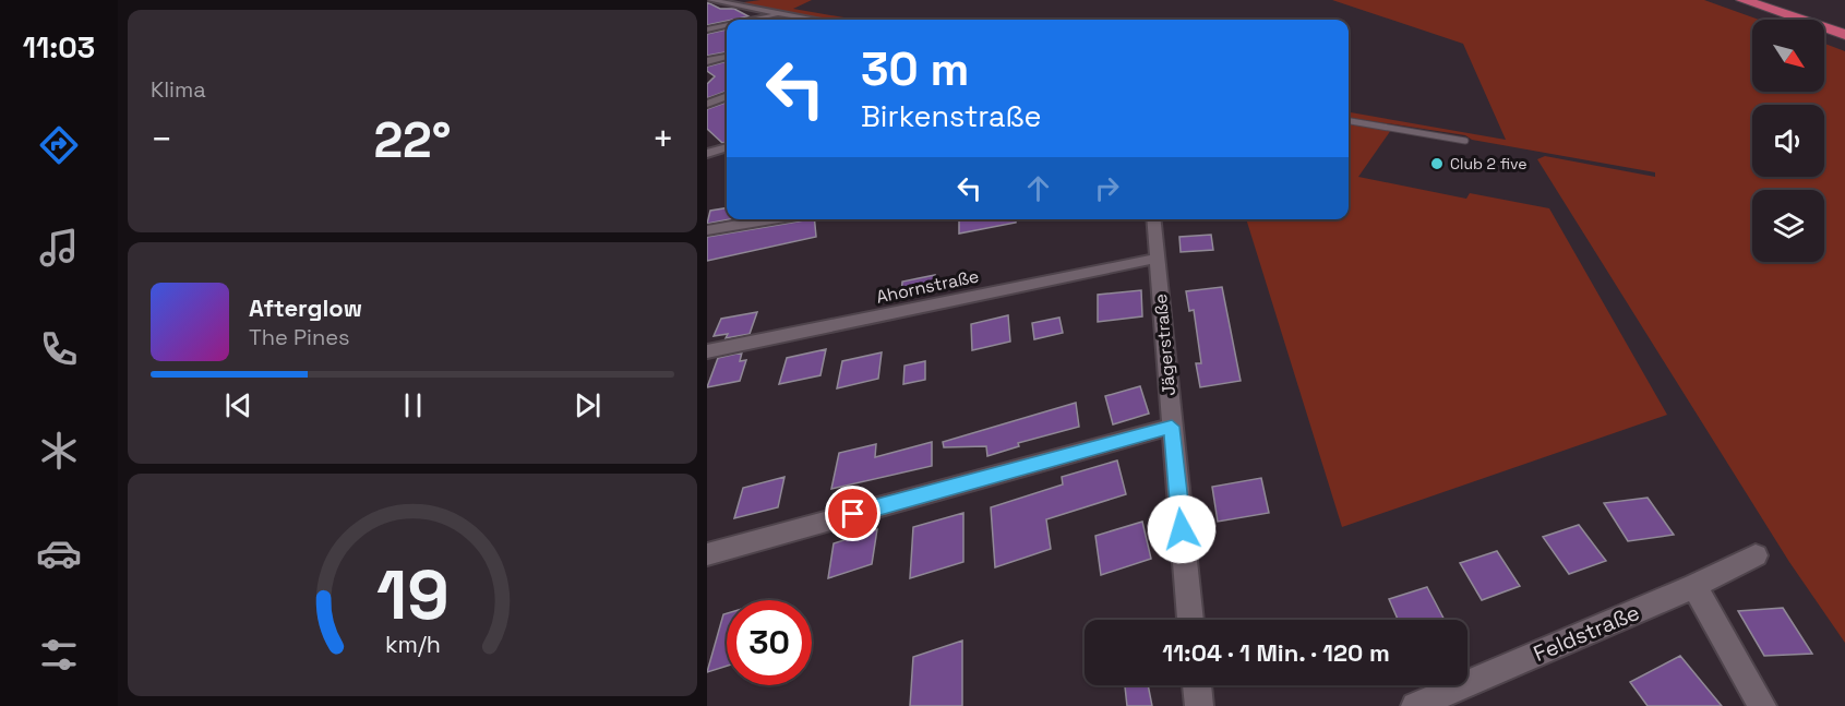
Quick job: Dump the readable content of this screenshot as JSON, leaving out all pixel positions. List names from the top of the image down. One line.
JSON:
{"streets":{"street":["Ahornstraße","Jägerstraße","Feldstraße"]},"crossings":[["Ahornstraße","Jägerstraße"]],"places":["Club 2 five"],"north":"bottom right","page":{"tabs":"11:03","tile":"Klima","turn":["30 m","Birkenstraße"],"heat":["−","22°","+"],"song":["Afterglow","The Pines"],"limit":"30","trip":"11:04 · 1 Min. · 120 m","gauge":["19","km/h"]}}
